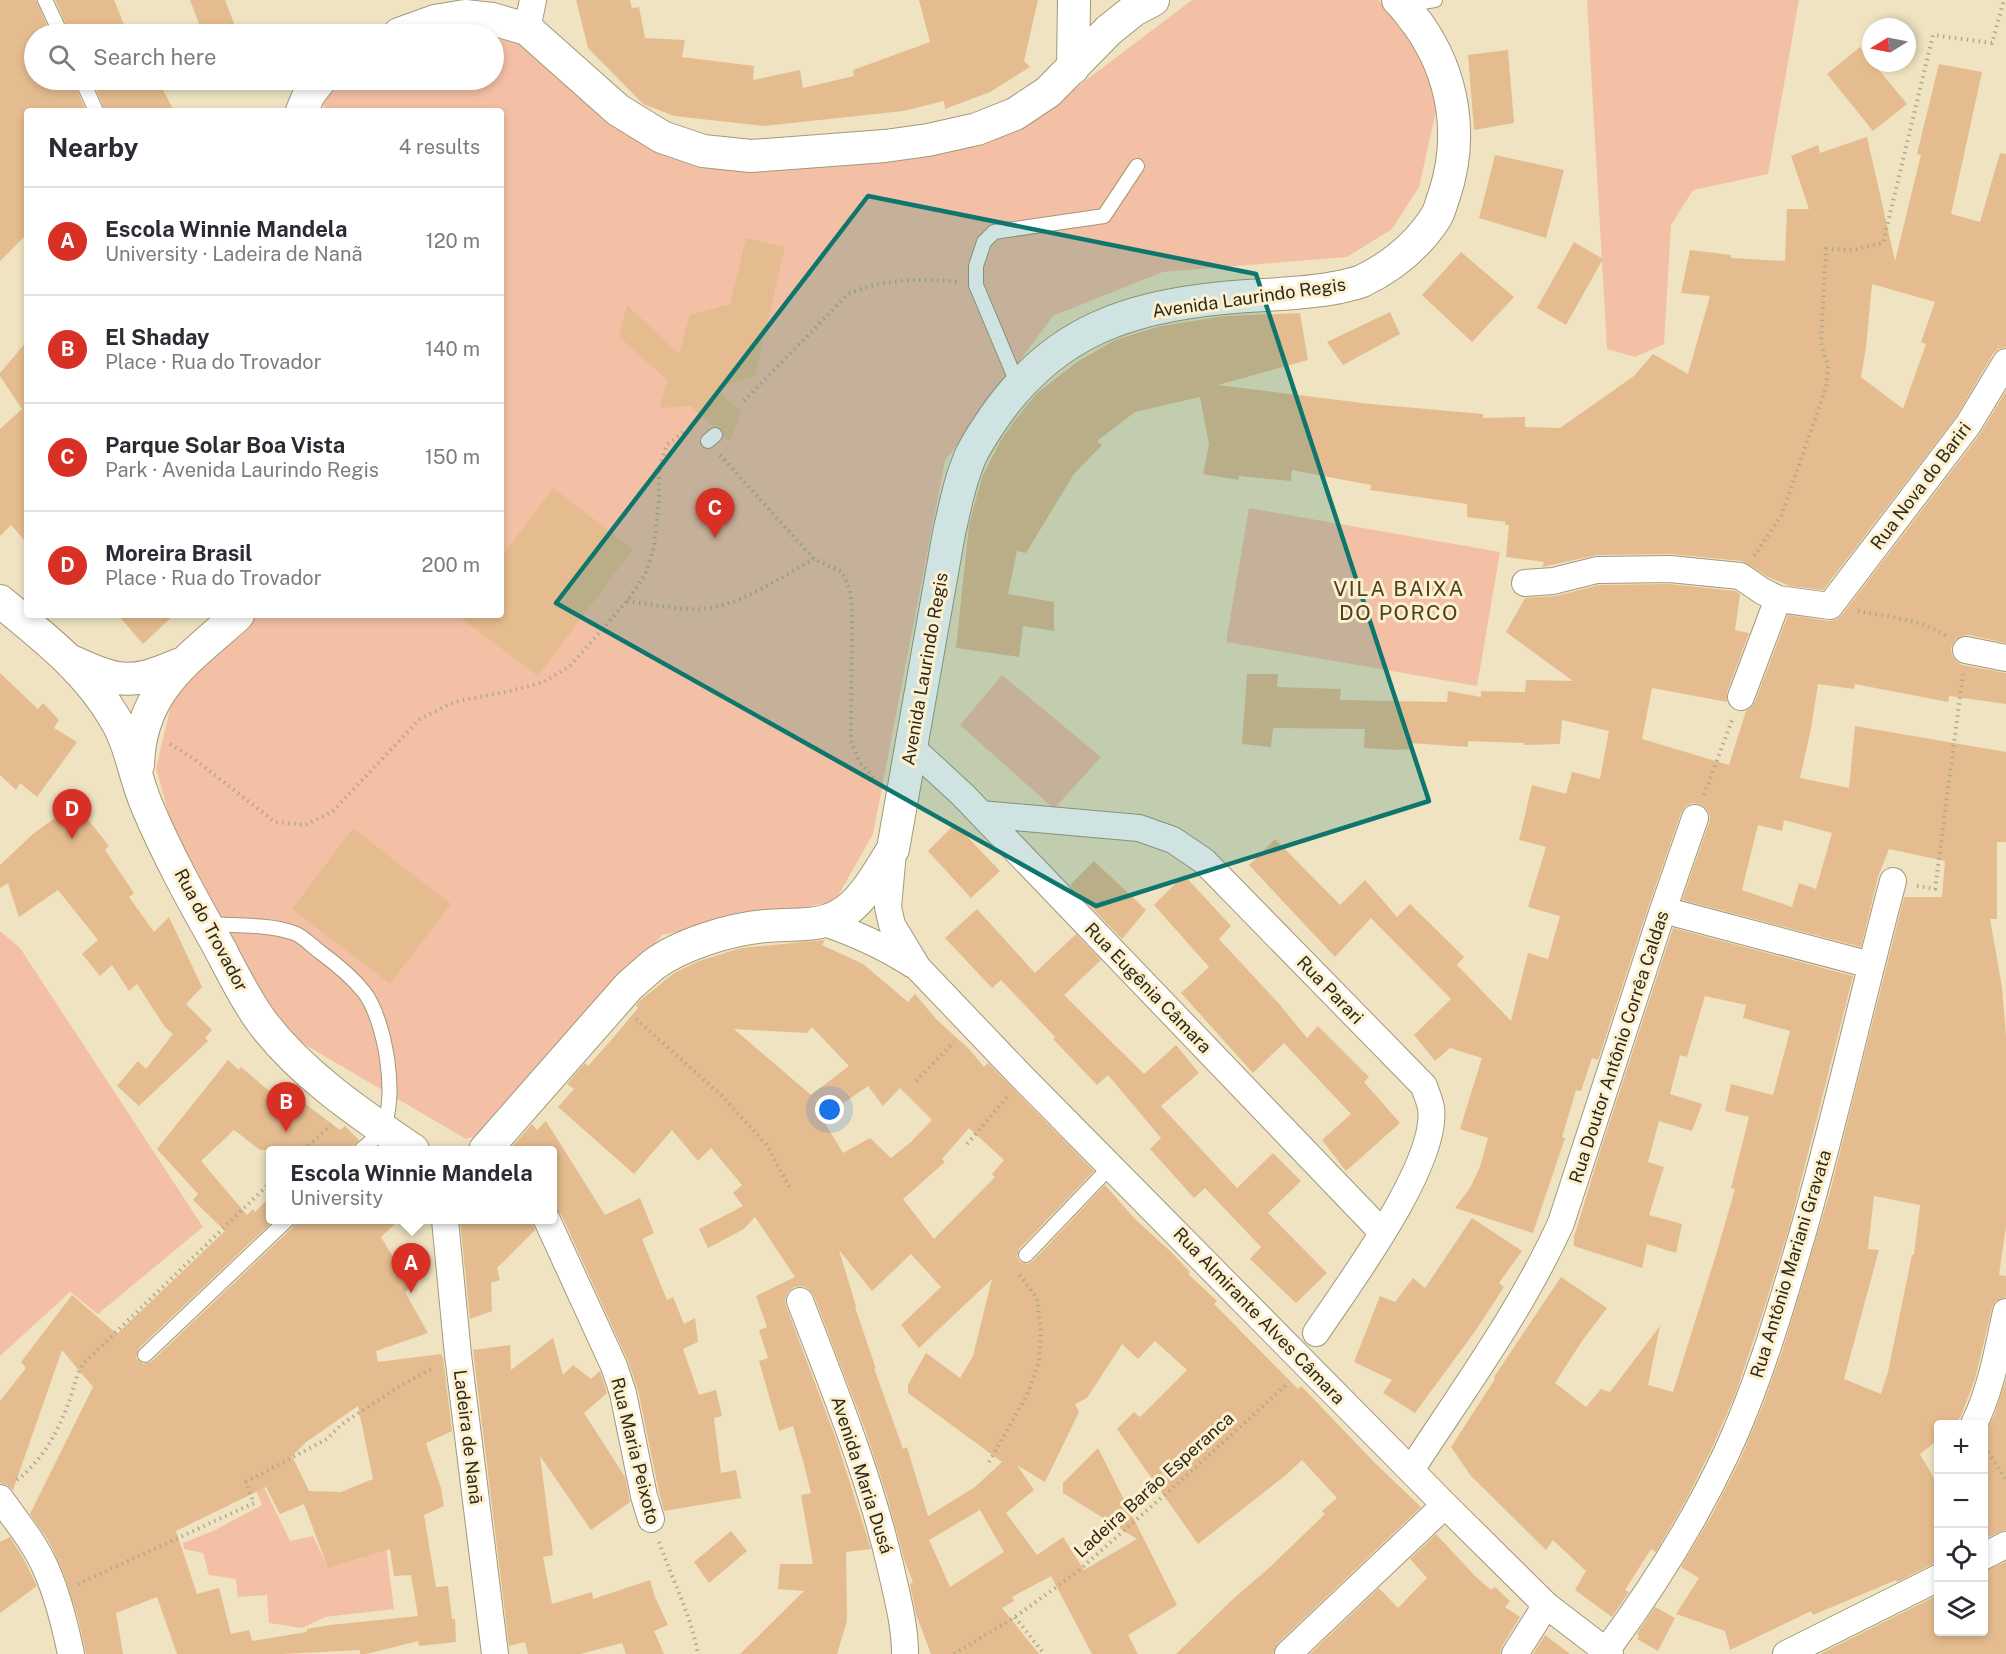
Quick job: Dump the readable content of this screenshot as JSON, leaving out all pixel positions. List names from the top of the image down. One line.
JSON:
{"streets":{"street":["Avenida Laurindo Regis","Rua Nova do Bariri","Rua do Trovador","Rua Eugênia Câmara","Rua Parari","Rua Doutor Antônio Corrêa Caldas","Rua Antônio Mariani Gravata","Rua Almirante Alves Câmara","Ladeira de Nanã","Rua Maria Peixoto","Avenida Maria Dusá"],"path":["Ladeira Barão Esperanca"]},"crossings":[["Avenida Laurindo Regis","Rua Eugênia Câmara"],["Avenida Laurindo Regis","Rua Almirante Alves Câmara"],["Rua Eugênia Câmara","Rua Parari"],["Rua Doutor Antônio Corrêa Caldas","Rua Almirante Alves Câmara"],["Rua Antônio Mariani Gravata","Rua Almirante Alves Câmara"],["Rua Almirante Alves Câmara","Ladeira Barão Esperanca"]],"districts":["VILA BAIXA DO PORCO"],"north":"left","page":{"search":"Search here","heading":["Nearby","4 results"],"list":[{"mark":"A","name":"Escola Winnie Mandela","note":"University · Ladeira de Nanã","value":"120 m"},{"mark":"B","name":"El Shaday","note":"Place · Rua do Trovador","value":"140 m"},{"mark":"C","name":"Parque Solar Boa Vista","note":"Park · Avenida Laurindo Regis","value":"150 m"},{"mark":"D","name":"Moreira Brasil","note":"Place · Rua do Trovador","value":"200 m"}],"pins":["C","D","B","A"],"popup":["Escola Winnie Mandela","University"],"map_buttons":["+","−"]}}
